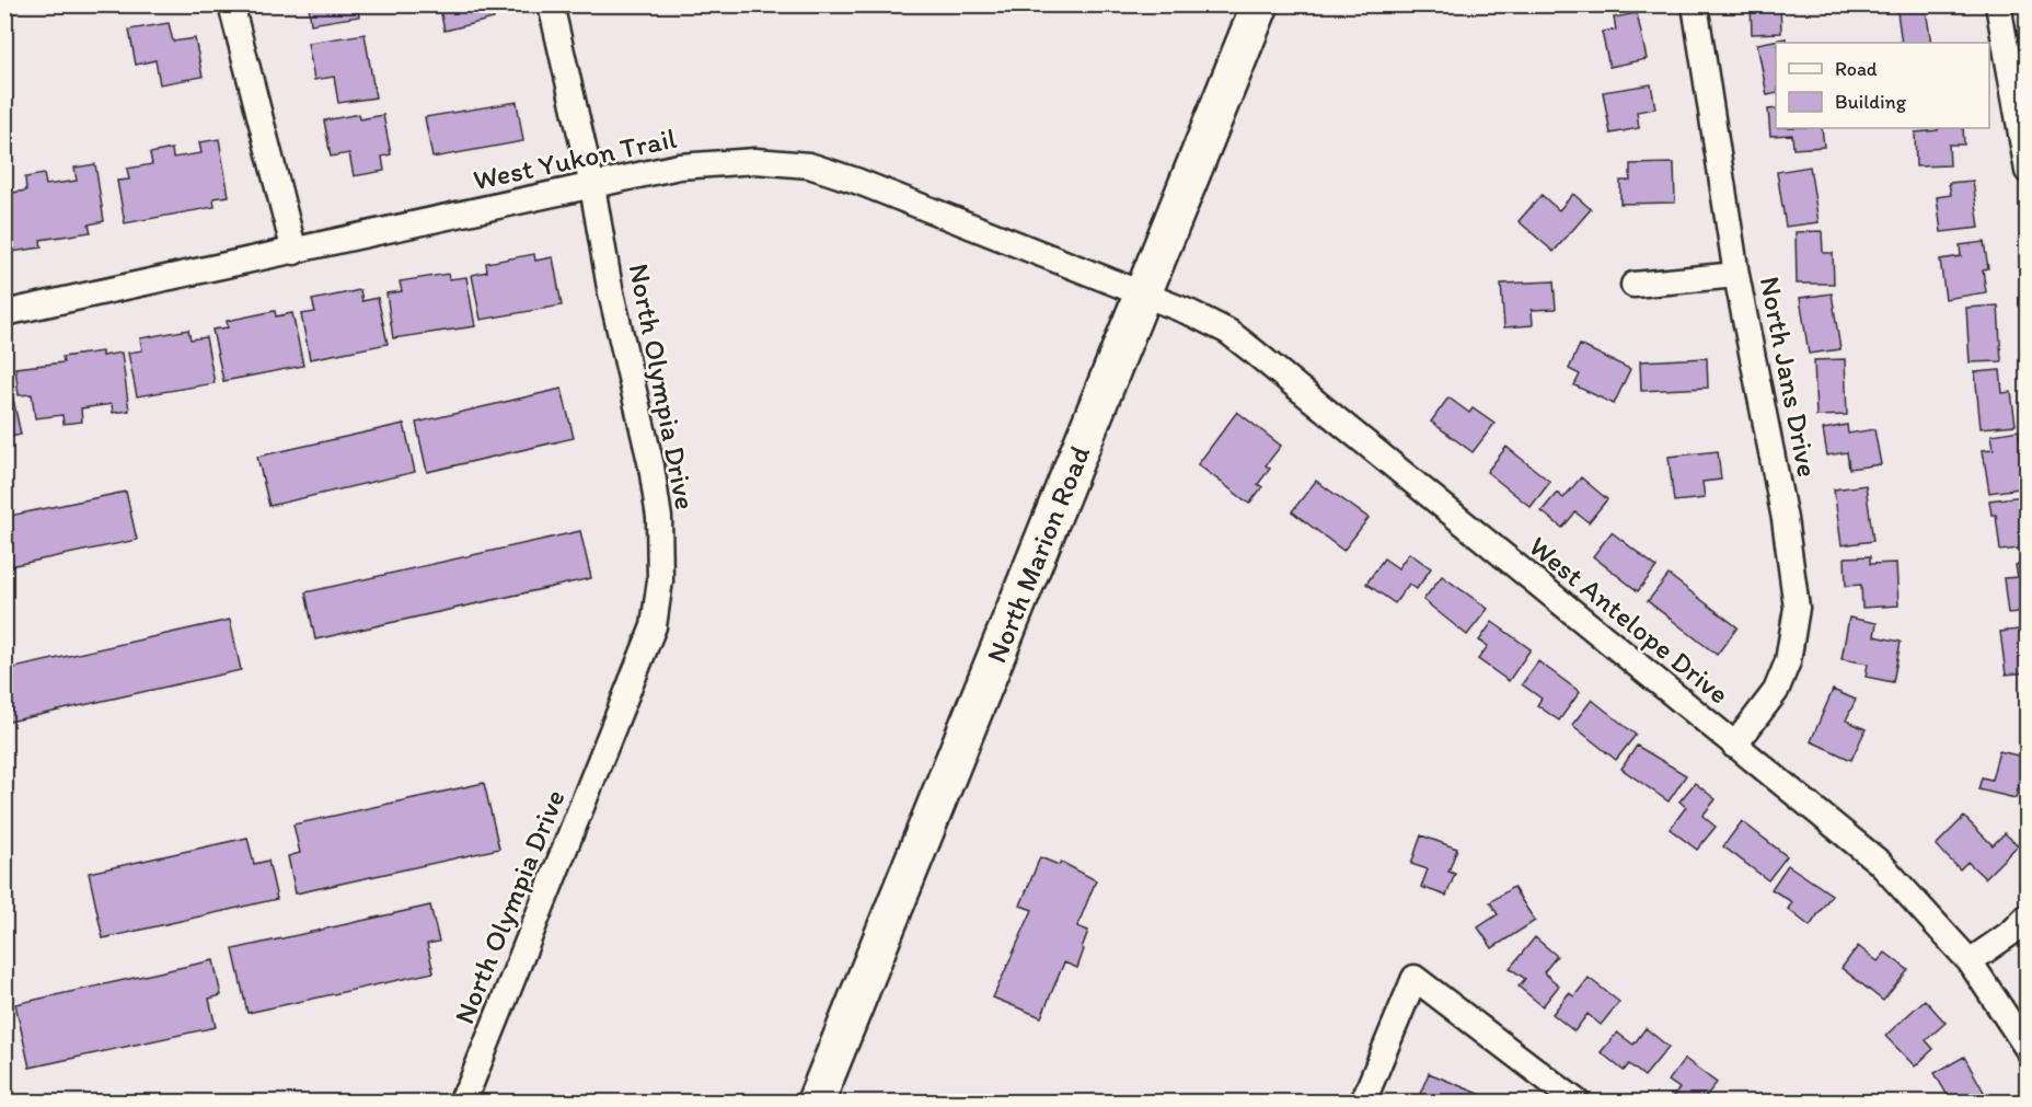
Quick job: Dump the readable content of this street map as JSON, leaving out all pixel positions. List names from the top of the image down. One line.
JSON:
{"streets":{"main road":["North Marion Road"],"street":["West Yukon Trail","North Jans Drive","North Olympia Drive","West Antelope Drive"]},"crossings":[["West Yukon Trail","North Olympia Drive"],["West Yukon Trail","North Marion Road"],["West Yukon Trail","West Antelope Drive"],["North Jans Drive","West Antelope Drive"],["North Marion Road","West Antelope Drive"]],"legend":["Road","Building"]}
